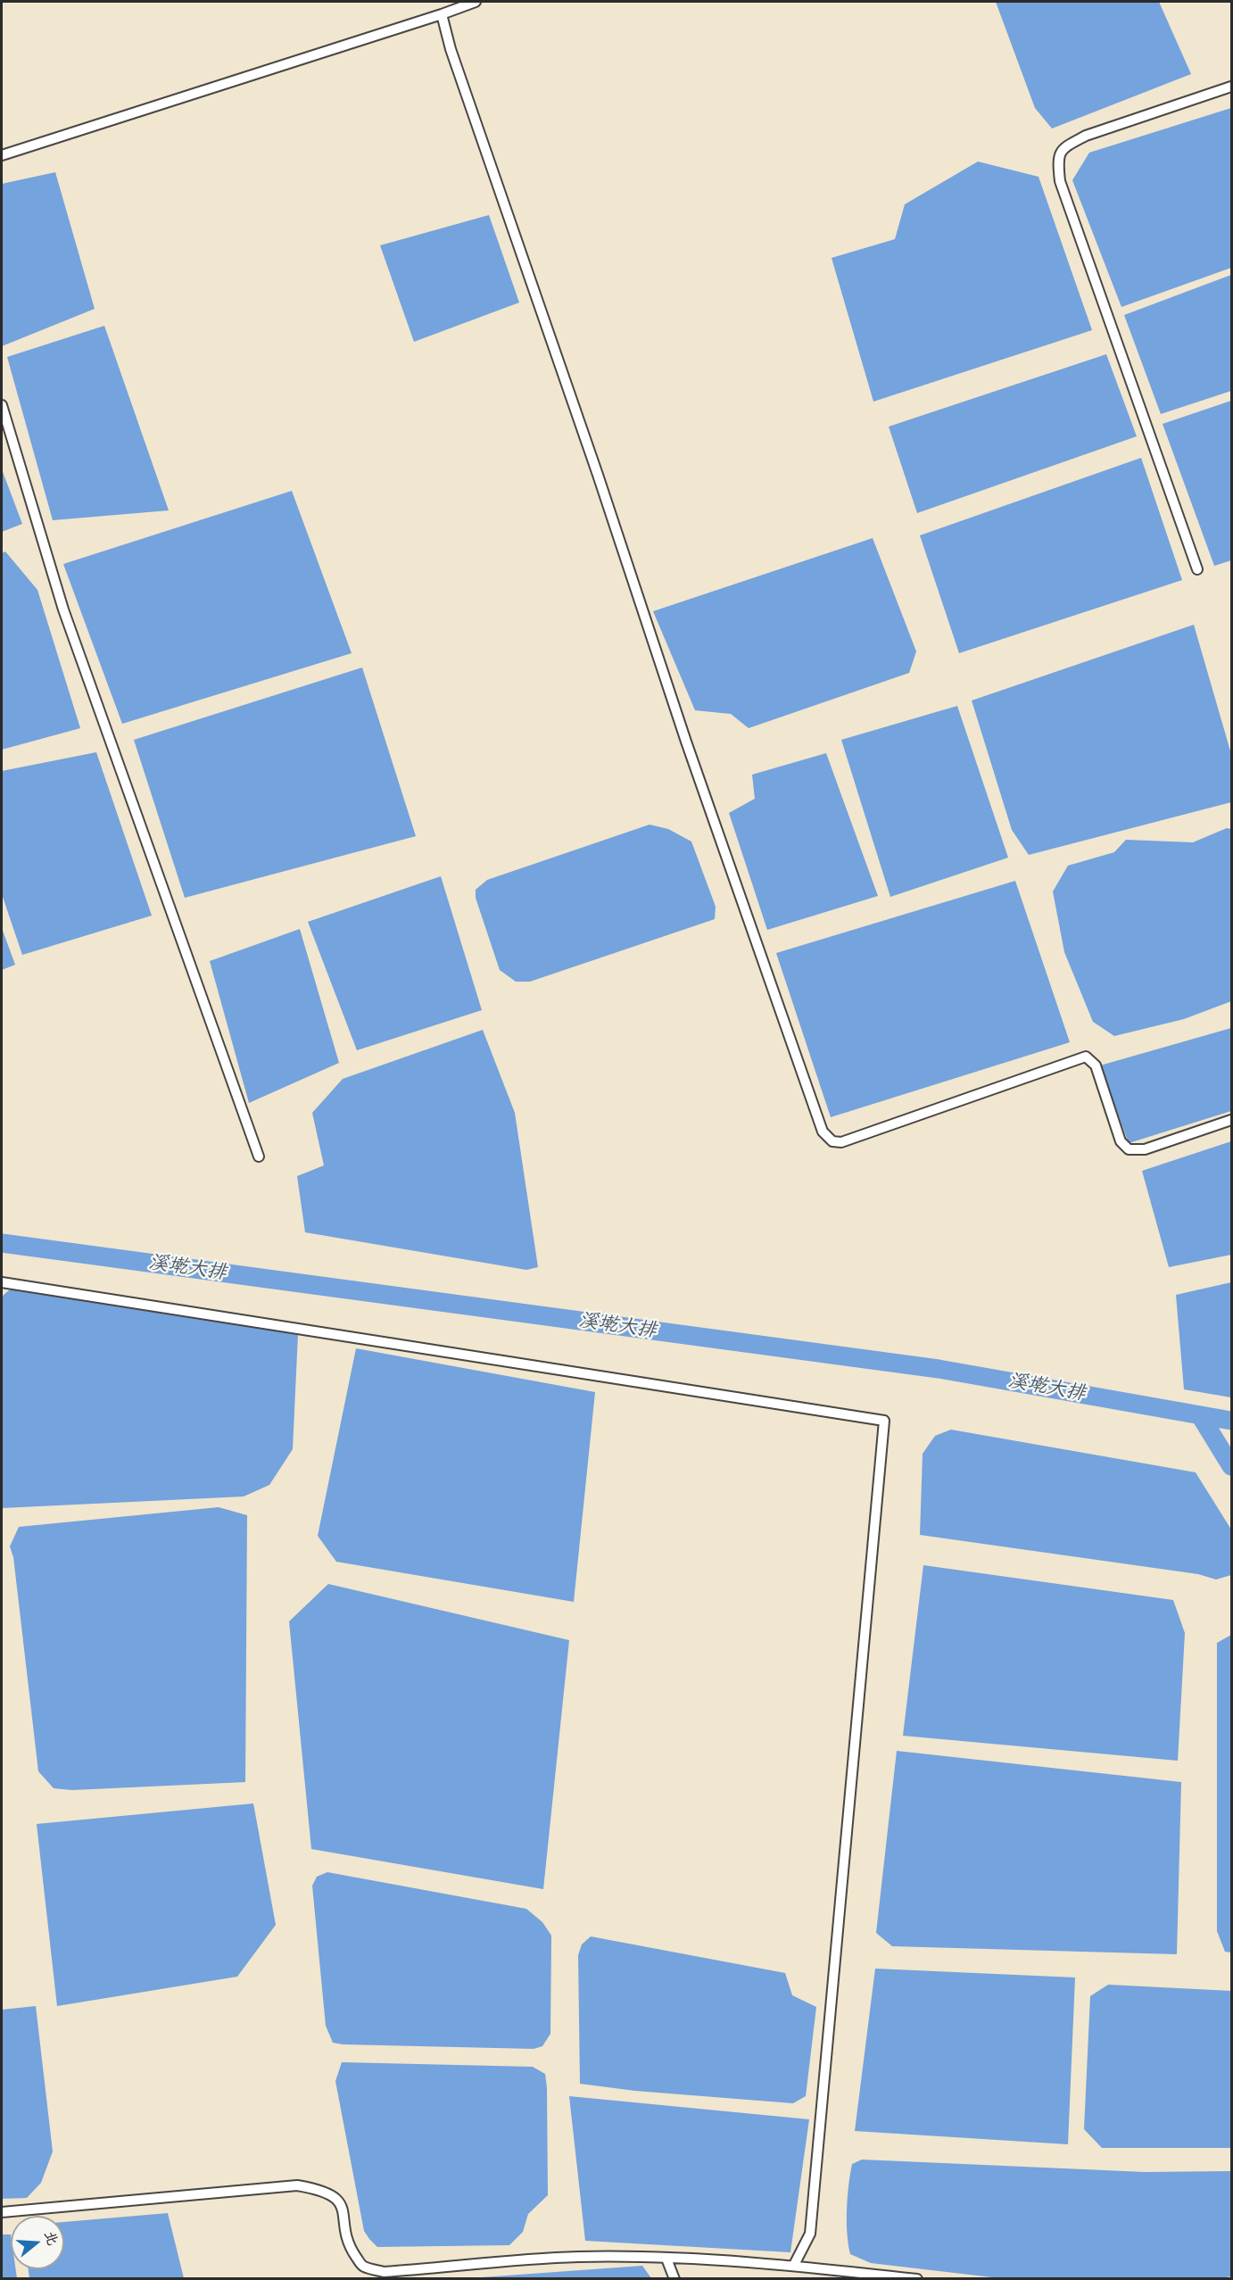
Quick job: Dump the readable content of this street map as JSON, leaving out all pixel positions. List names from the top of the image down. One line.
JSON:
{"water":["溪墘大排"],"north":"right"}
